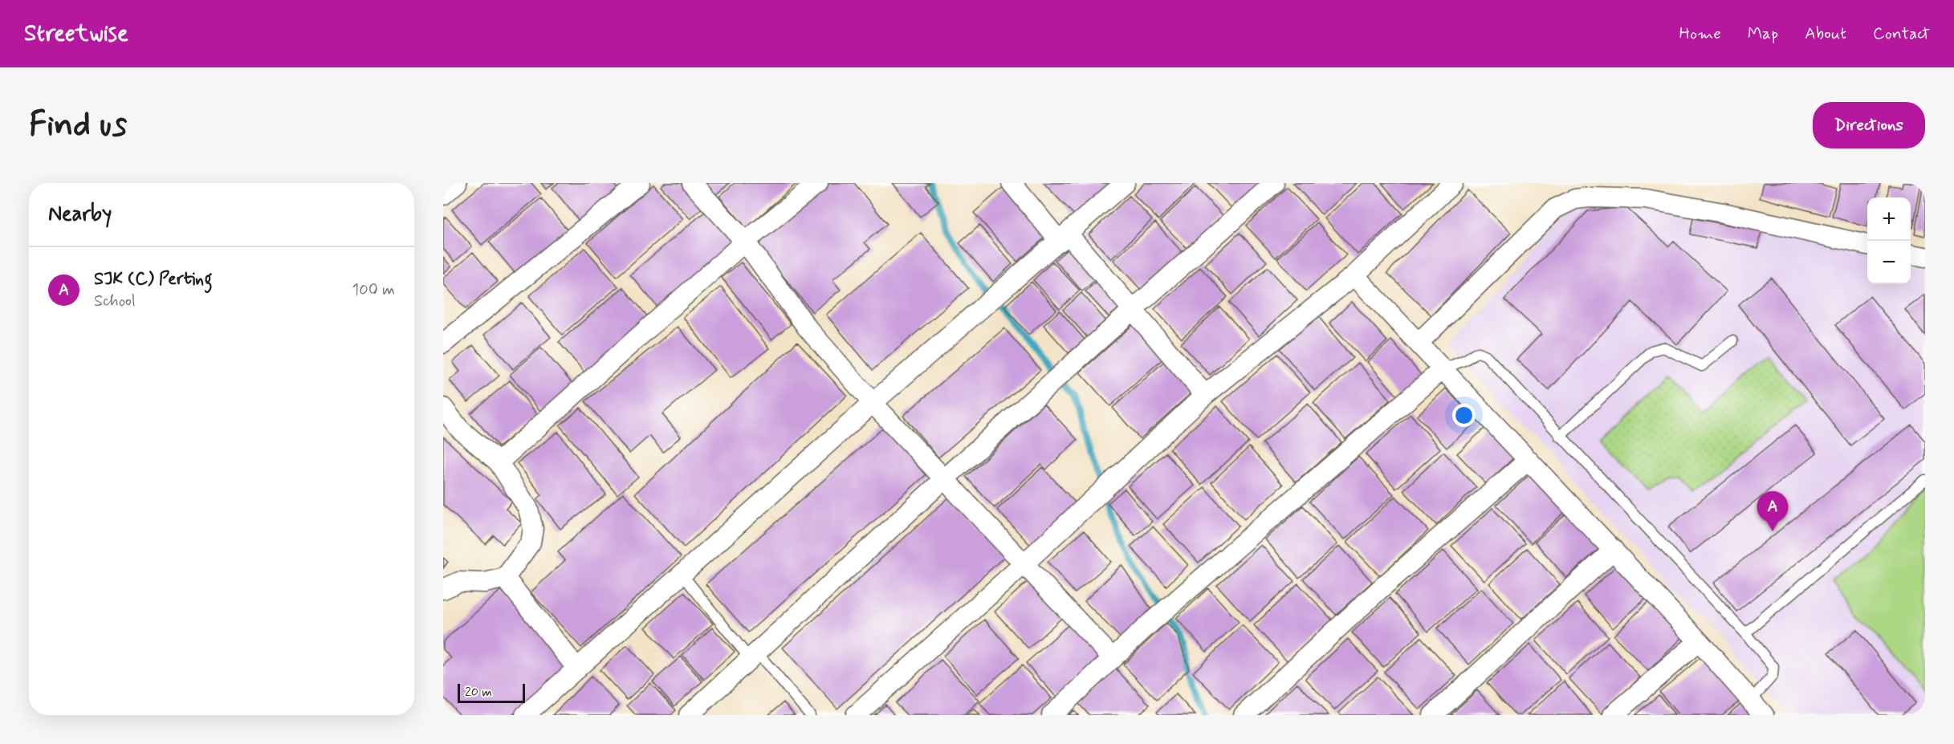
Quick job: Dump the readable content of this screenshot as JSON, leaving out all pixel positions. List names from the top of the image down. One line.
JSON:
{"scale_bar":"20 m","page":{"header":"Streetwise","nav":["Home","Map","About","Contact"],"buttons":"Directions","title":"Find us","heading":"Nearby","map_buttons":["+","−"],"list":[{"mark":"A","name":"SJK (C) Perting","note":"School","value":"100 m"}],"pins":"A","scale":"20 m"}}
